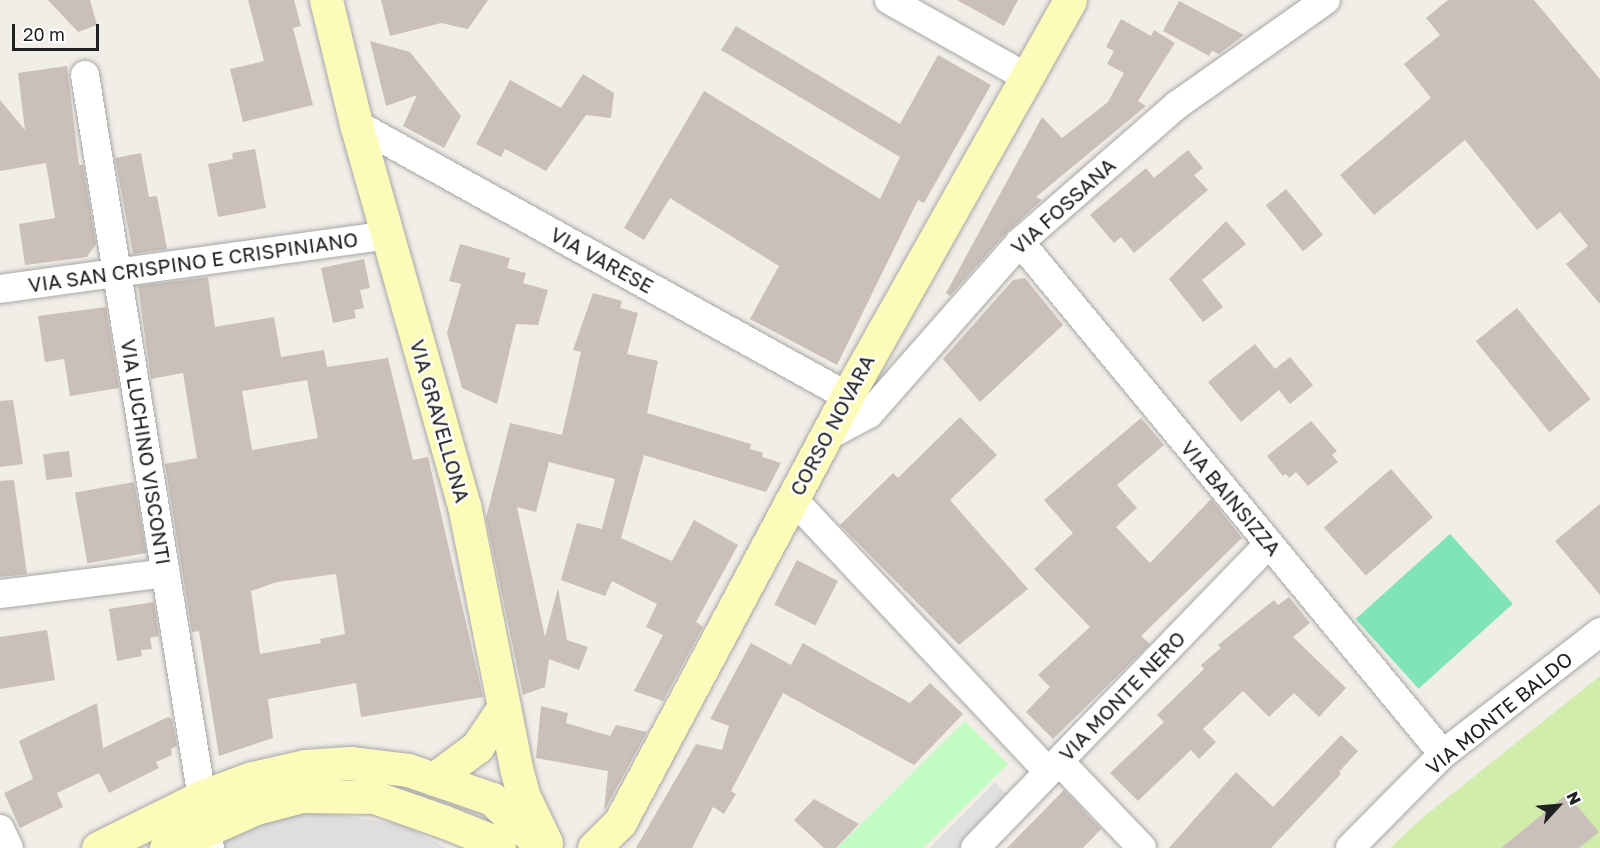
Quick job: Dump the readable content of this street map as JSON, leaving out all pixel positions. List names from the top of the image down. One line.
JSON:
{"streets":{"main road":["VIA GRAVELLONA","CORSO NOVARA"],"street":["VIA FOSSANA","VIA VARESE","VIA SAN CRISPINO E CRISPINIANO","VIA LUCHINO VISCONTI","VIA BAINSIZZA","VIA MONTE NERO","VIA MONTE BALDO"]},"crossings":[["VIA FOSSANA","CORSO NOVARA"],["VIA FOSSANA","VIA BAINSIZZA"],["VIA VARESE","VIA GRAVELLONA"],["VIA VARESE","CORSO NOVARA"],["VIA SAN CRISPINO E CRISPINIANO","VIA GRAVELLONA"],["VIA SAN CRISPINO E CRISPINIANO","VIA LUCHINO VISCONTI"],["VIA BAINSIZZA","VIA MONTE NERO"],["VIA BAINSIZZA","VIA MONTE BALDO"]],"scale_bar":"20 m","north":"top right"}
